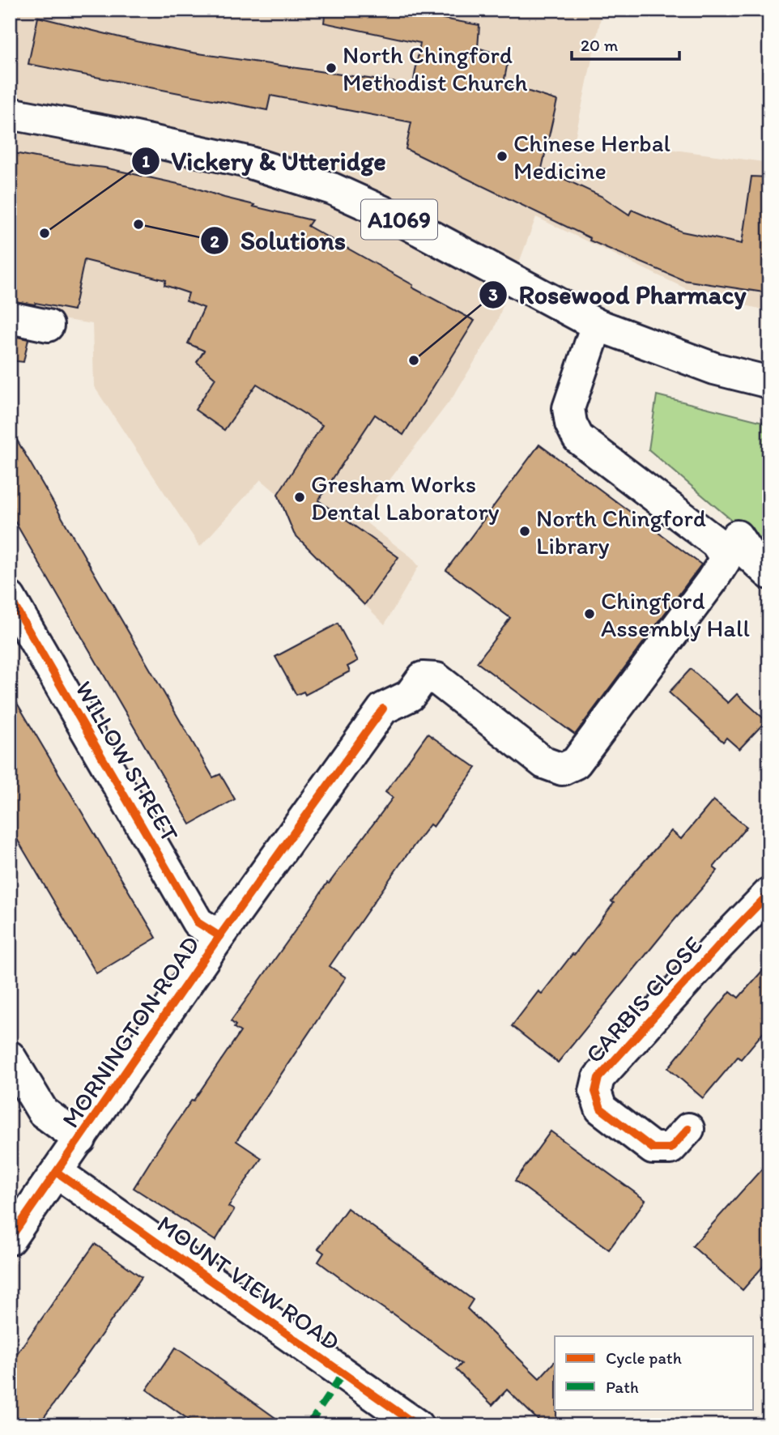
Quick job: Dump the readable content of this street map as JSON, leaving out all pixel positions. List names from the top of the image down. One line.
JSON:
{"streets":{"street":["A1069","WILLOW STREET","CARBIS CLOSE","MORNINGTON ROAD","MOUNT VIEW ROAD"]},"crossings":[["A1069","MORNINGTON ROAD"],["WILLOW STREET","MORNINGTON ROAD"],["MORNINGTON ROAD","MOUNT VIEW ROAD"]],"places":["North Chingford Methodist Church","Chinese Herbal Medicine","Solutions","Vickery & Utteridge","Rosewood Pharmacy","Gresham Works Dental Laboratory","North Chingford Library","Chingford Assembly Hall"],"legend":["Cycle path","Path"],"scale_bar":"20 m"}
